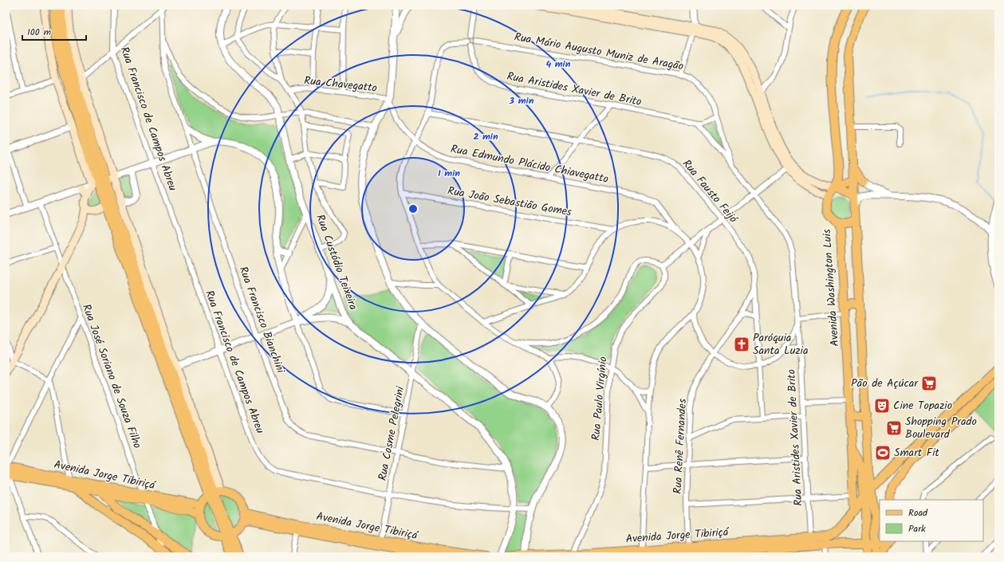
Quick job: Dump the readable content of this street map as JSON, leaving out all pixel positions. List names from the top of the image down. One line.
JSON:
{"streets":{"main road":["Avenida Washington Luis","Avenida Jorge Tibiriçá"],"street":["Rua Mário Augusto Muniz de Aragão","Rua Chavegatto","Rua Aristides Xavier de Brito","Rua Francisco de Campos Abreu","Rua Edmundo Plácido Chiavegatto","Rua Fausto Feijó","Rua João Sebastião Gomes","Rua Custódio Teixeira","Rua Francisco Bianchini","Rua José Soriano de Souza Filho","Rua Paulo Virgínio","Rua Cosme Pelegrini","Rua Renê Fernandes"]},"crossings":[["Rua Mário Augusto Muniz de Aragão","Rua Aristides Xavier de Brito"],["Rua Chavegatto","Rua Edmundo Plácido Chiavegatto"],["Rua Aristides Xavier de Brito","Avenida Jorge Tibiriçá"],["Rua Francisco de Campos Abreu","Rua Custódio Teixeira"],["Rua Francisco de Campos Abreu","Rua Cosme Pelegrini"],["Rua Fausto Feijó","Rua Renê Fernandes"],["Rua Custódio Teixeira","Rua Francisco Bianchini"],["Rua Custódio Teixeira","Rua Cosme Pelegrini"],["Avenida Washington Luis","Avenida Jorge Tibiriçá"],["Rua Francisco Bianchini","Rua Cosme Pelegrini"],["Rua José Soriano de Souza Filho","Avenida Jorge Tibiriçá"],["Rua Paulo Virgínio","Avenida Jorge Tibiriçá"],["Rua Cosme Pelegrini","Avenida Jorge Tibiriçá"],["Rua Renê Fernandes","Avenida Jorge Tibiriçá"]],"places":{"church":["Paróquia Santa Luzia"],"supermarket":["Pão de Açúcar","Shopping Prado Boulevard"],"theatre":["Cine Topazio"],"sports":["Smart Fit"]},"legend":["Road","Park"],"scale_bar":"100 m","rings":["4 min","3 min","2 min","1 min"]}
